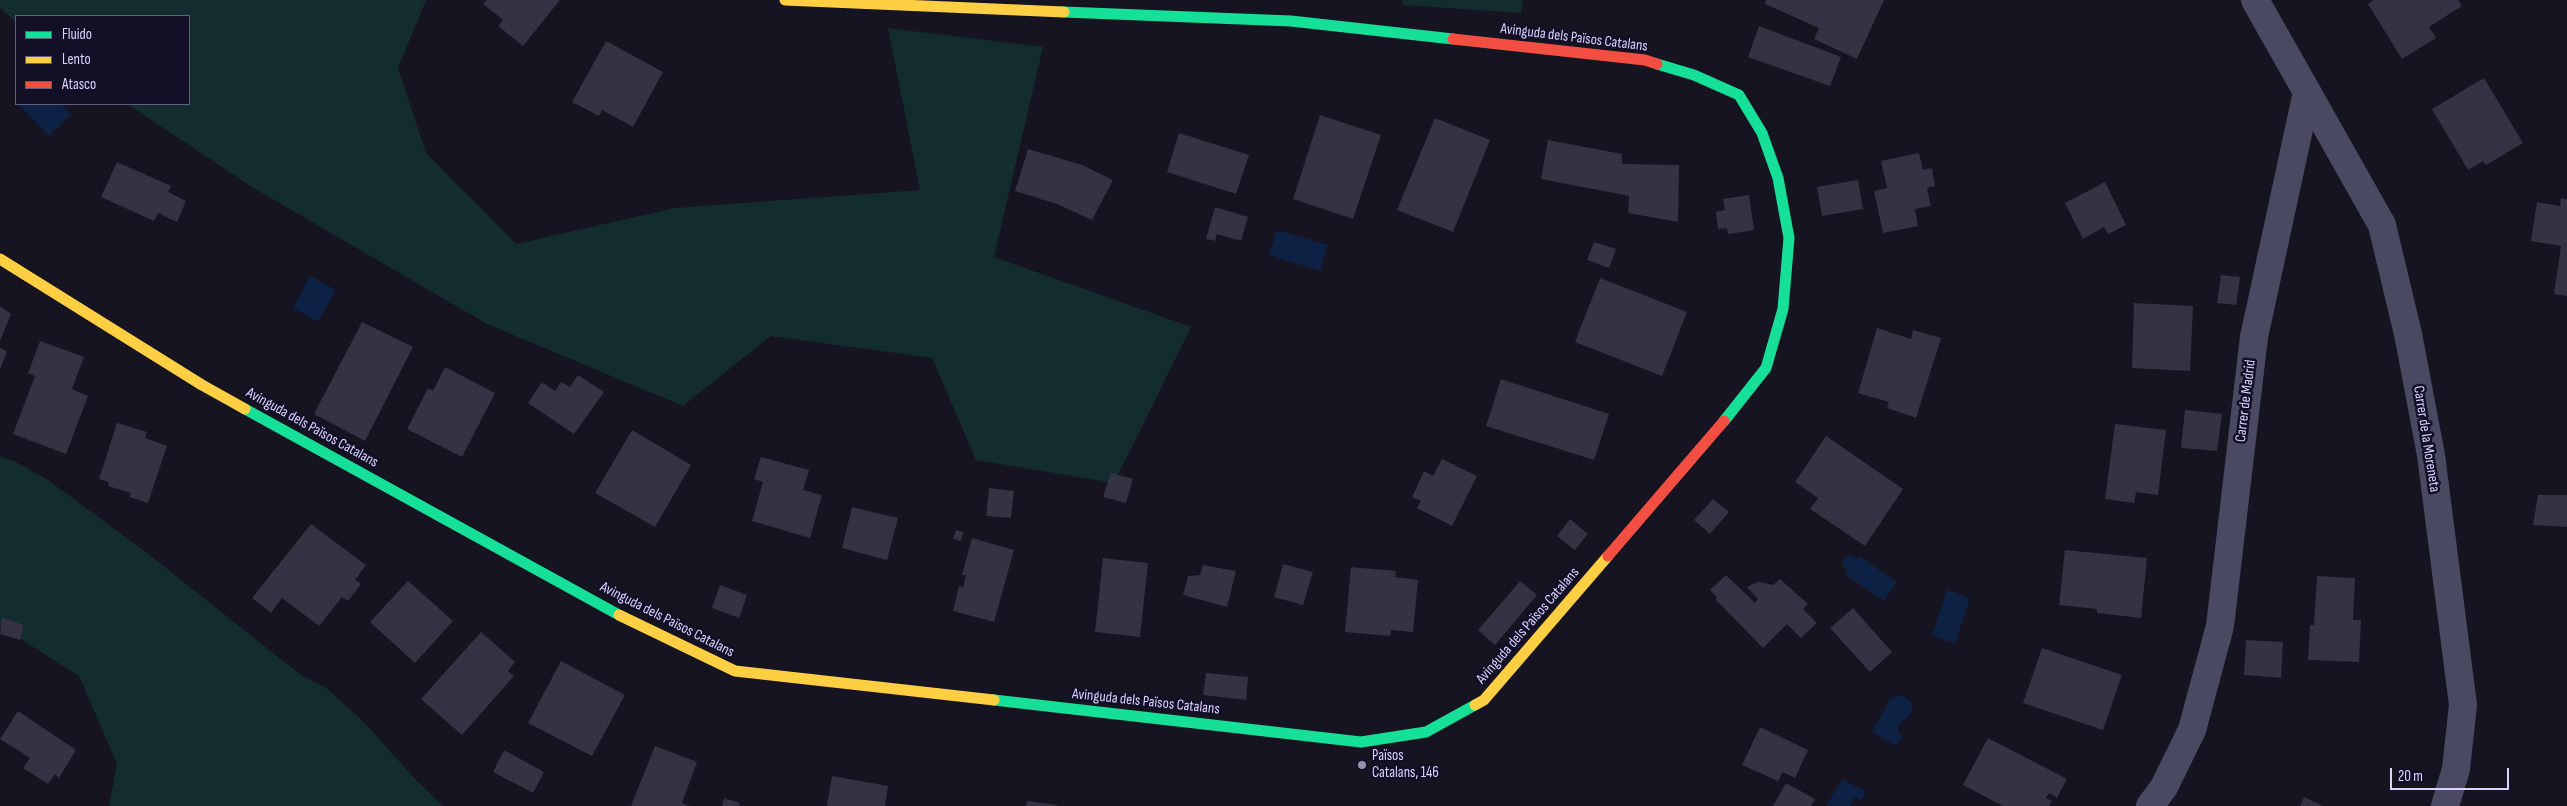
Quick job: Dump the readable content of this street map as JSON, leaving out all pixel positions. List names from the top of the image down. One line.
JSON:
{"streets":{"street":["Avinguda dels Països Catalans","Carrer de Madrid","Carrer de la Moreneta"]},"crossings":[["Carrer de Madrid","Carrer de la Moreneta"]],"places":["Països Catalans, 146"],"legend":["Fluido","Lento","Atasco"],"scale_bar":"20 m"}
